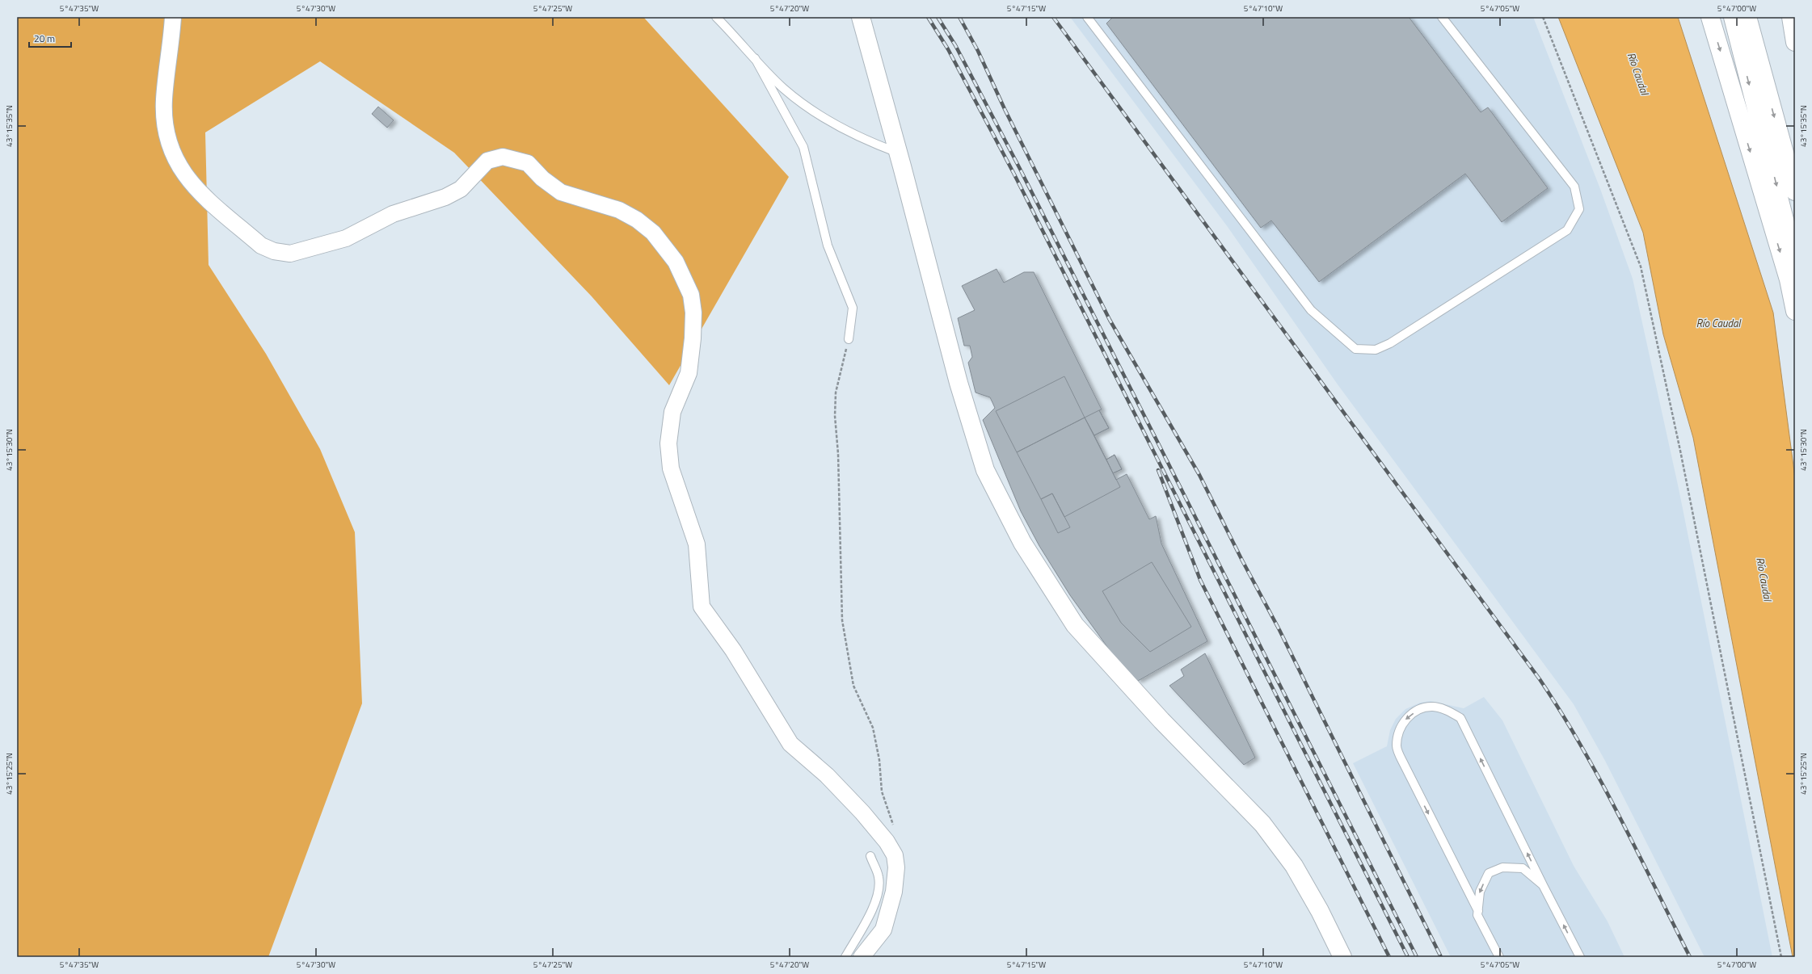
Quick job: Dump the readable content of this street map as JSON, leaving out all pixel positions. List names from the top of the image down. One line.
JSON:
{"water":["Río Caudal"],"scale_bar":"20 m","coordinates":["5°47'35\"W","5°47'30\"W","5°47'25\"W","5°47'20\"W","5°47'15\"W","5°47'10\"W","5°47'05\"W","5°47'00\"W","43°15'35\"N","43°15'30\"N","43°15'25\"N"]}
